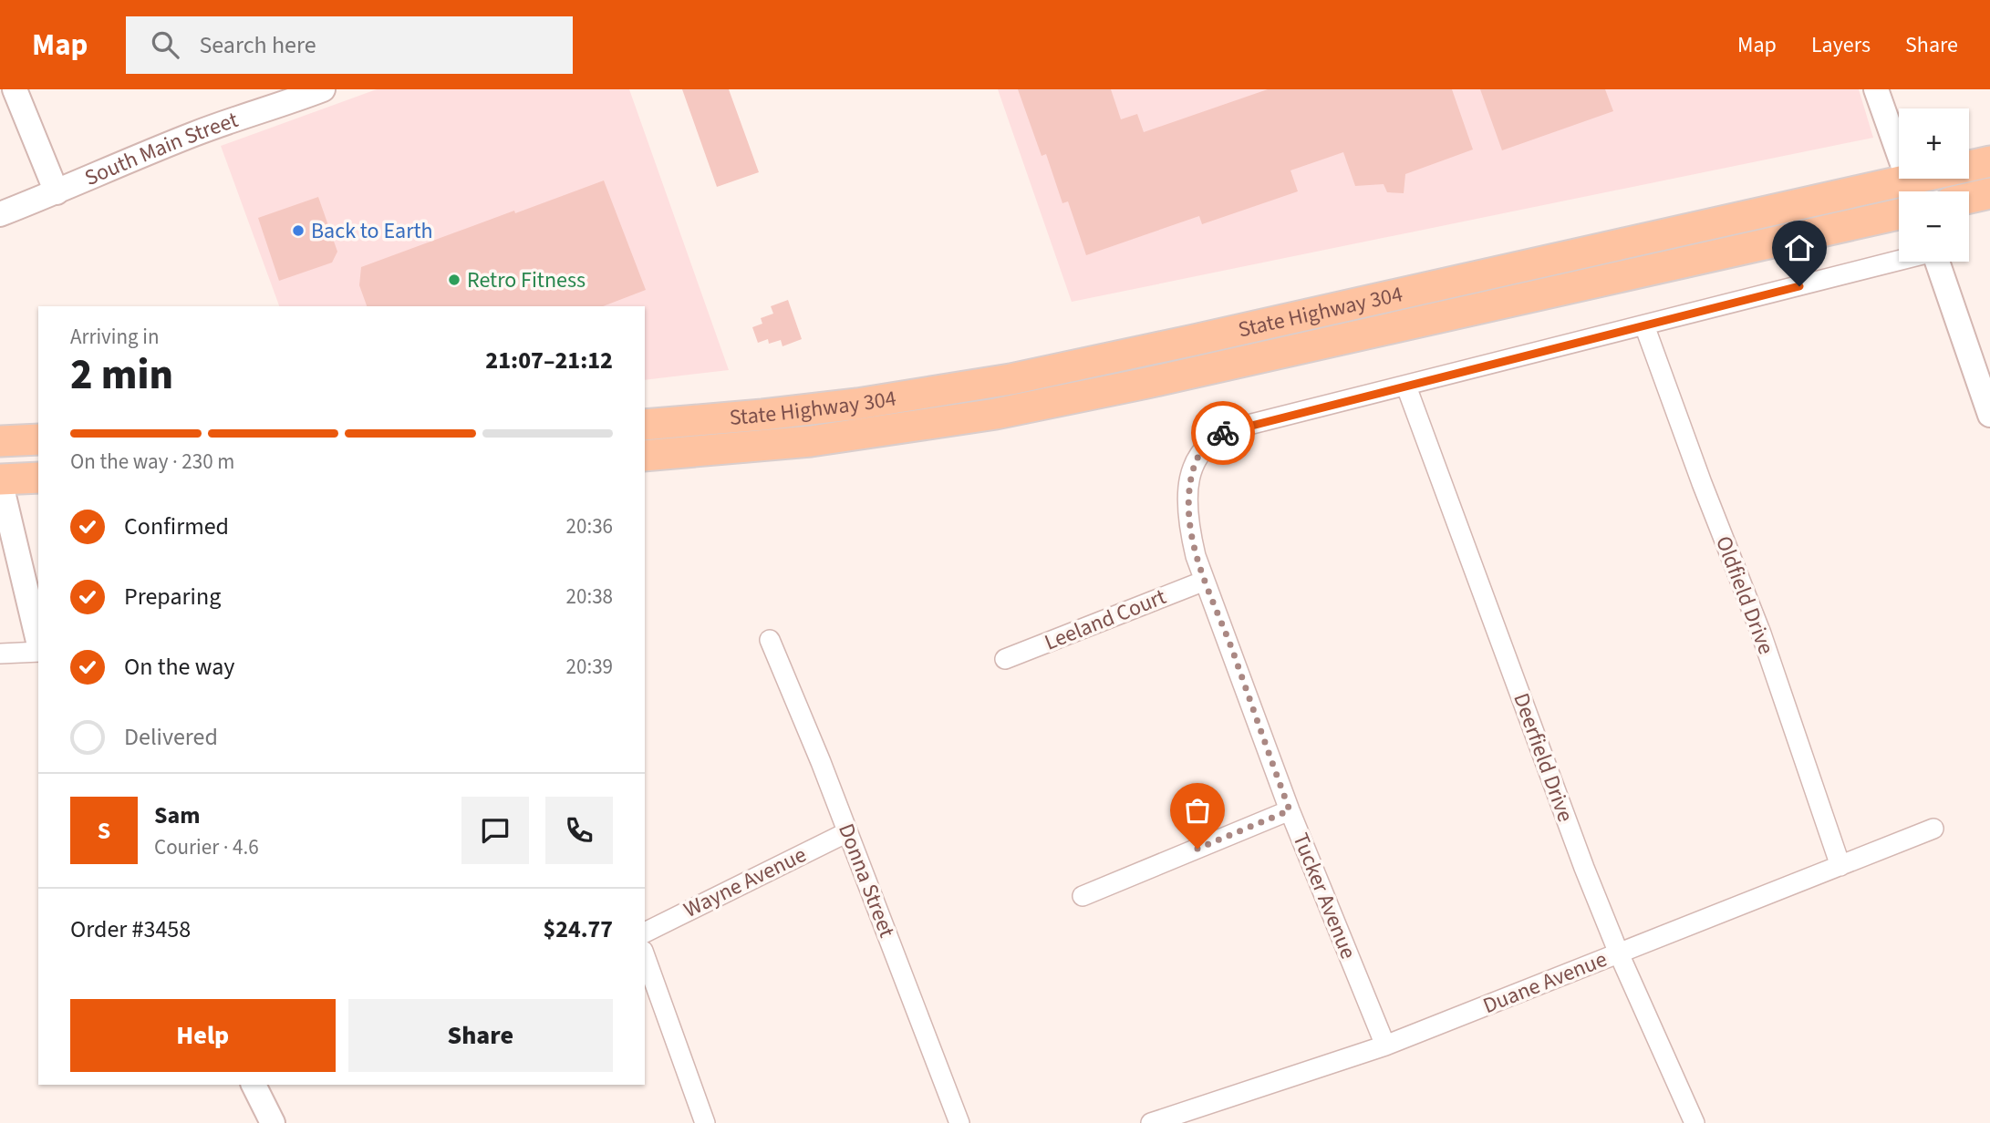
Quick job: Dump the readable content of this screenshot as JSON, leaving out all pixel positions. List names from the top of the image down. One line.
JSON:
{"streets":{"main road":["State Highway 304"],"street":["South Main Street","Oldfield Drive","Leeland Court","Deerfield Drive","Donna Street","Wayne Avenue","Tucker Avenue","Duane Avenue"]},"crossings":[["Oldfield Drive","Tucker Avenue"],["Oldfield Drive","Duane Avenue"],["Leeland Court","Tucker Avenue"],["Deerfield Drive","Tucker Avenue"],["Deerfield Drive","Duane Avenue"],["Donna Street","Wayne Avenue"],["Tucker Avenue","Duane Avenue"]],"places":["Back to Earth","Retro Fitness"],"page":{"header":"Map","search":"Search here","nav":["Map","Layers","Share"],"map_buttons":["+","−"],"heading":["2 min","Arriving in","21:07–21:12"],"panel":["Sam","Courier · 4.6","Order #3458","$24.77"],"bar":"On the way · 230 m","list":[["Confirmed","20:36"],["Preparing","20:38"],["On the way","20:39"],"Delivered"],"round":"S","buttons":["Help","Share"]}}
